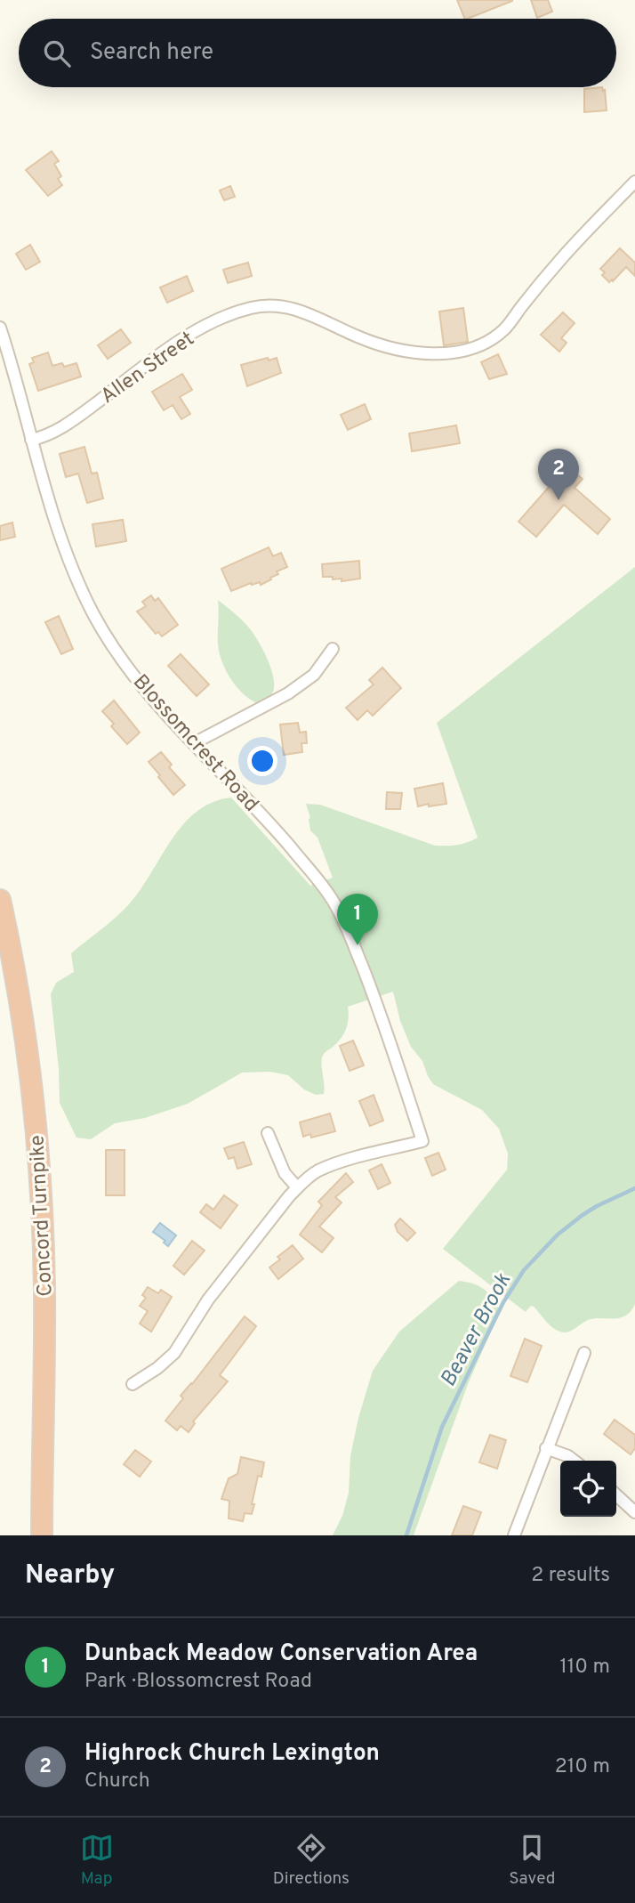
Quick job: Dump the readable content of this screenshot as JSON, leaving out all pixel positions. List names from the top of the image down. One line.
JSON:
{"streets":{"highway":["Concord Turnpike"],"street":["Allen Street","Blossomcrest Road"]},"crossings":[["Allen Street","Blossomcrest Road"]],"water":["Beaver Brook"],"page":{"search":"Search here","pins":["2","1"],"heading":["Nearby","2 results"],"list":[{"mark":"1","name":"Dunback Meadow Conservation Area","note":"Park · Blossomcrest Road","value":"110 m"},{"mark":"2","name":"Highrock Church Lexington","note":"Church","value":"210 m"}],"nav":["Map","Directions","Saved"]}}
